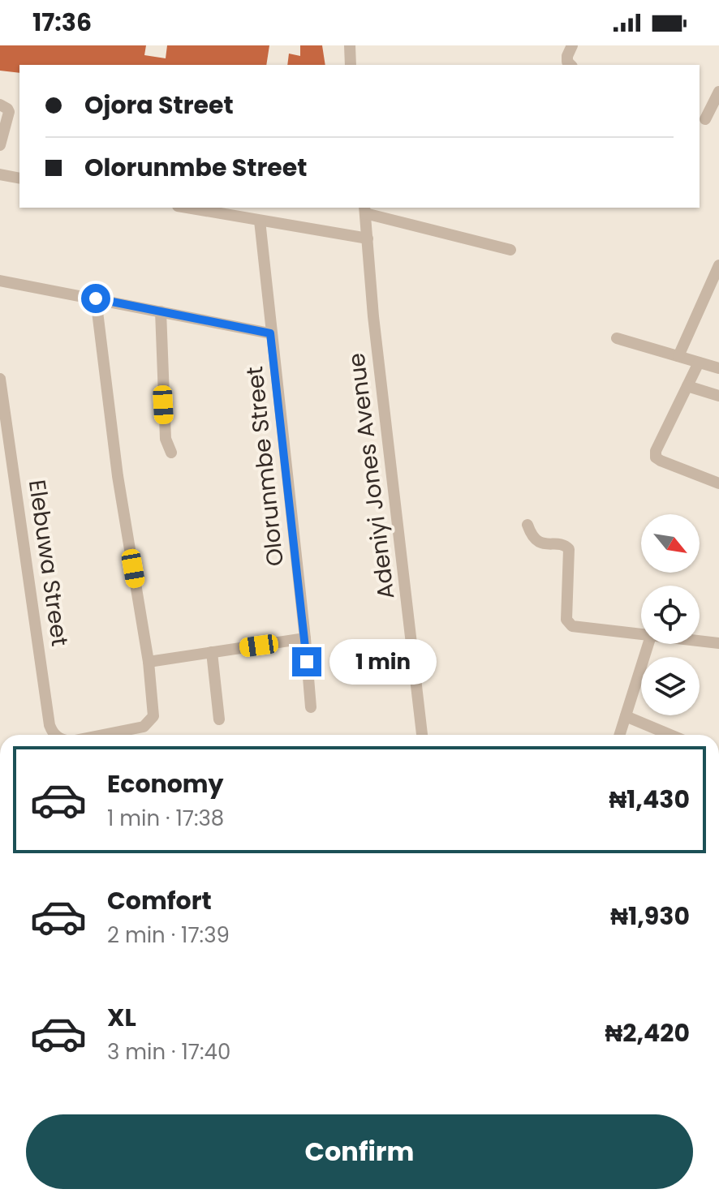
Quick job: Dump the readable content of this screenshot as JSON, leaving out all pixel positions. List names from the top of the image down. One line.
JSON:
{"streets":{"street":["Olorunmbe Street","Adeniyi Jones Avenue","Elebuwa Street"]},"north":"bottom right","page":{"status":"17:36","banner":["Ojora Street","Olorunmbe Street"],"bubble":"1 min","list":[{"name":"Economy","note":"1 min · 17:38","value":"₦1,430"},{"name":"Comfort","note":"2 min · 17:39","value":"₦1,930"},{"name":"XL","note":"3 min · 17:40","value":"₦2,420"}],"buttons":"Confirm"}}
